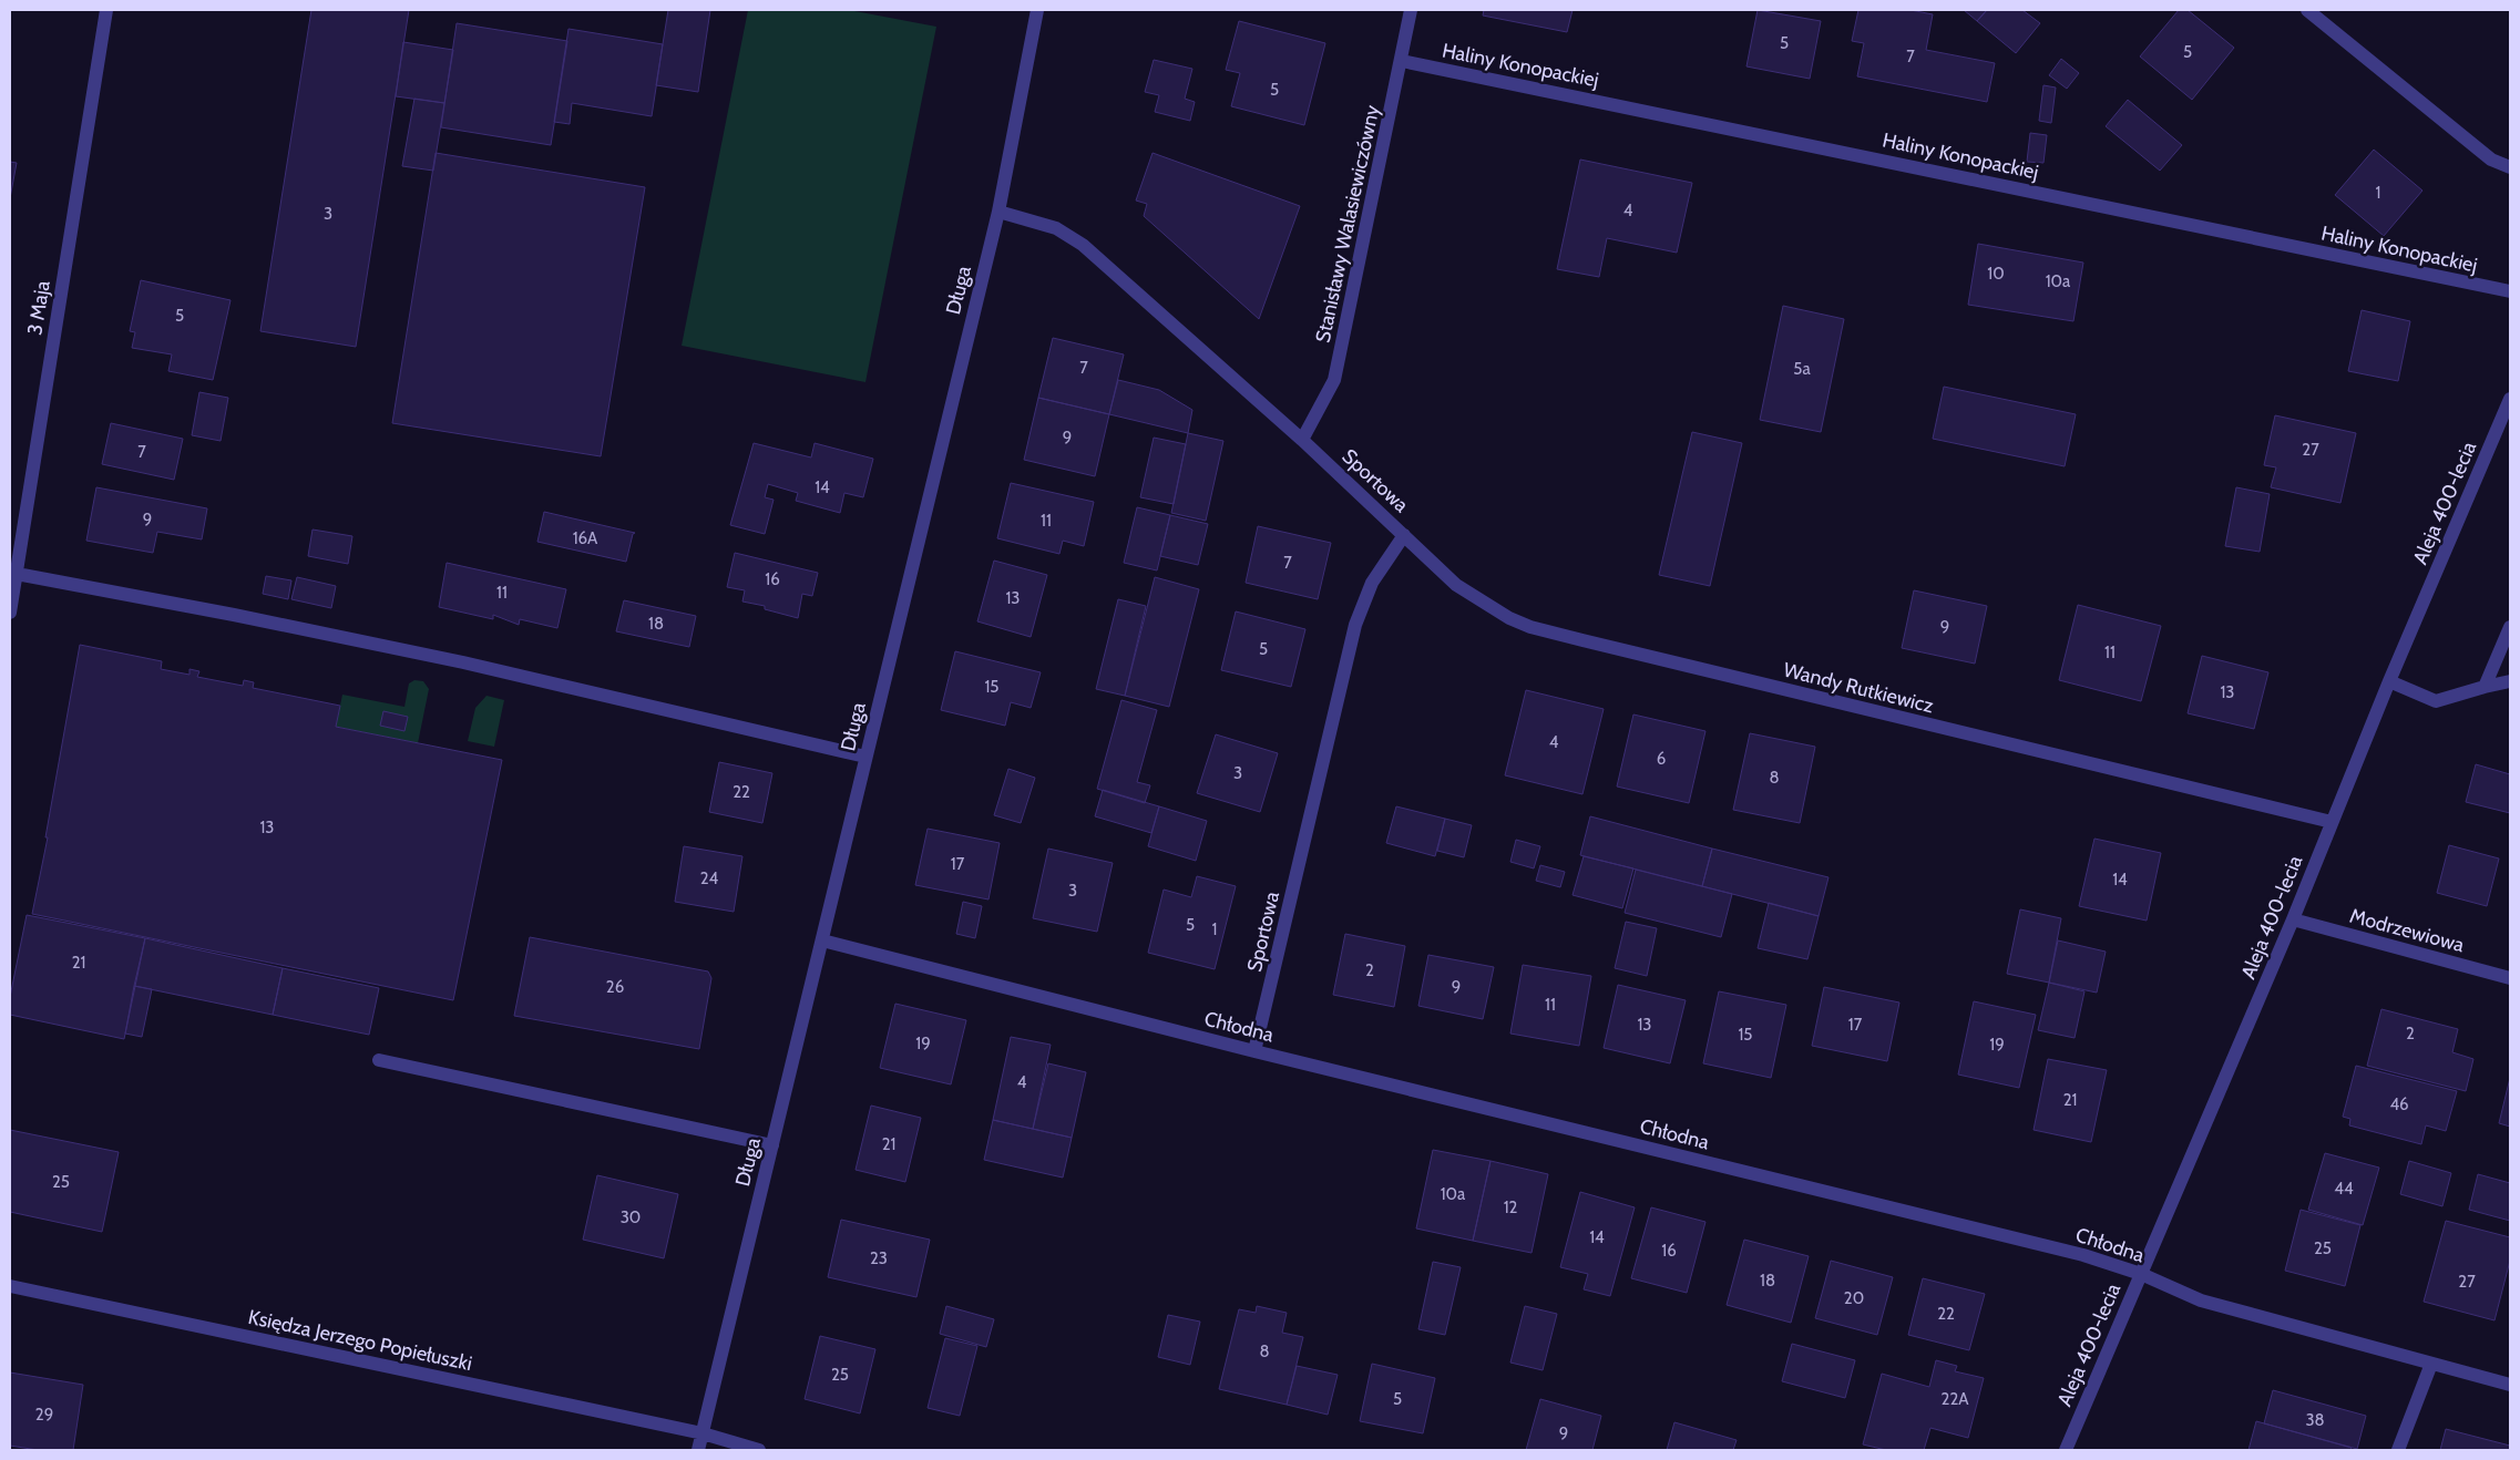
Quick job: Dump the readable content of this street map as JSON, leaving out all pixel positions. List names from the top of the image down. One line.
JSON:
{"streets":{"street":["Haliny Konopackiej","Stanisławy Walasiewiczówny","Długa","3 Maja","Sportowa","Aleja 400-lecia","Wandy Rutkiewicz","Modrzewiowa","Chłodna","Księdza Jerzego Popiełuszki"]},"crossings":[["Haliny Konopackiej","Stanisławy Walasiewiczówny"],["Stanisławy Walasiewiczówny","Sportowa"],["Długa","Sportowa"],["Długa","Chłodna"],["Długa","Księdza Jerzego Popiełuszki"],["Sportowa","Wandy Rutkiewicz"],["Sportowa","Chłodna"],["Aleja 400-lecia","Wandy Rutkiewicz"],["Aleja 400-lecia","Modrzewiowa"],["Aleja 400-lecia","Chłodna"]],"house_numbers":["5","5","7","5","1","4","3","10","10a","5","7","5a","9","27","7","14","9","11","16A","7","16","11","13","18","9","5","11","15","13","4","6","3","8","22","13","17","24","14","3","5","1","21","2","26","9","11","13","17","2","15","19","19","4","21","46","21","25","44","10a","12","30","14","25","16","23","18","27","20","22","8","25","5","22A","29","38","9"]}
